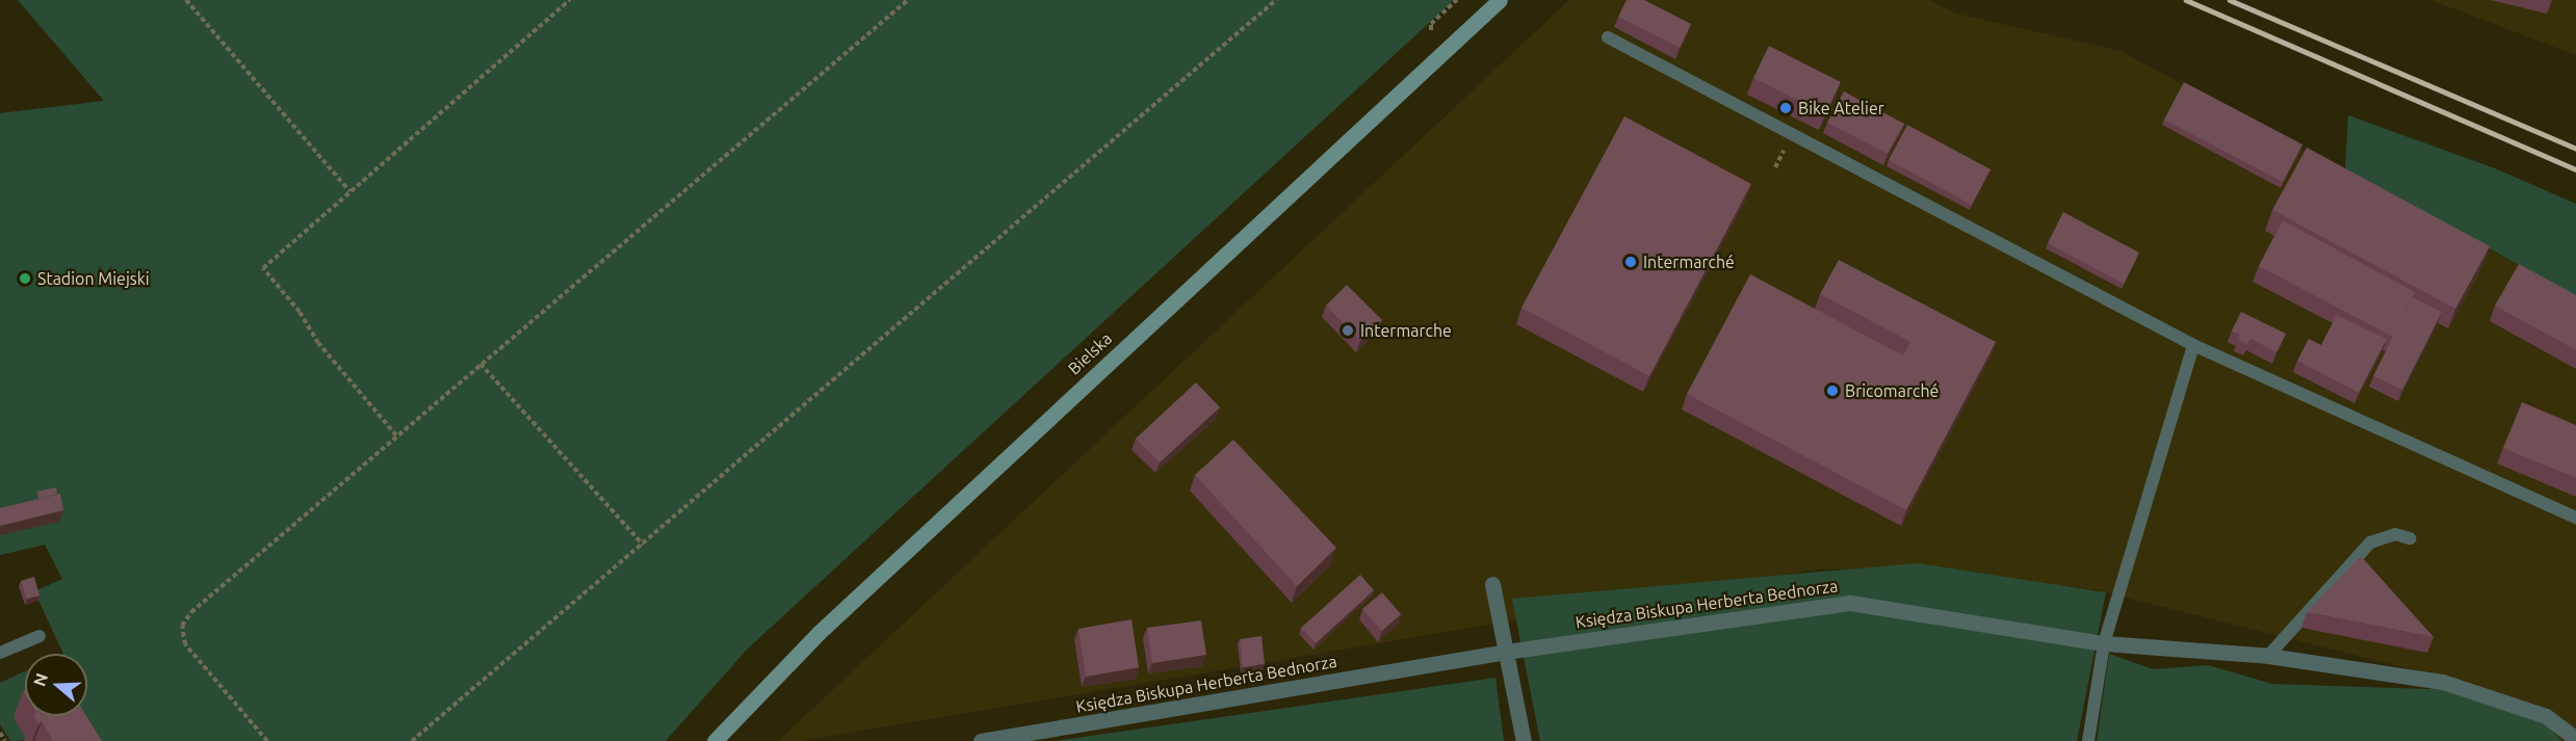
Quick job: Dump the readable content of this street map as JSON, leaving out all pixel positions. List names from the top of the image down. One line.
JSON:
{"streets":{"main road":["Bielska"],"street":["Księdza Biskupa Herberta Bednorza"]},"places":["Bike Atelier","Intermarché","Stadion Miejski","Intermarche","Bricomarché"],"north":"left"}
